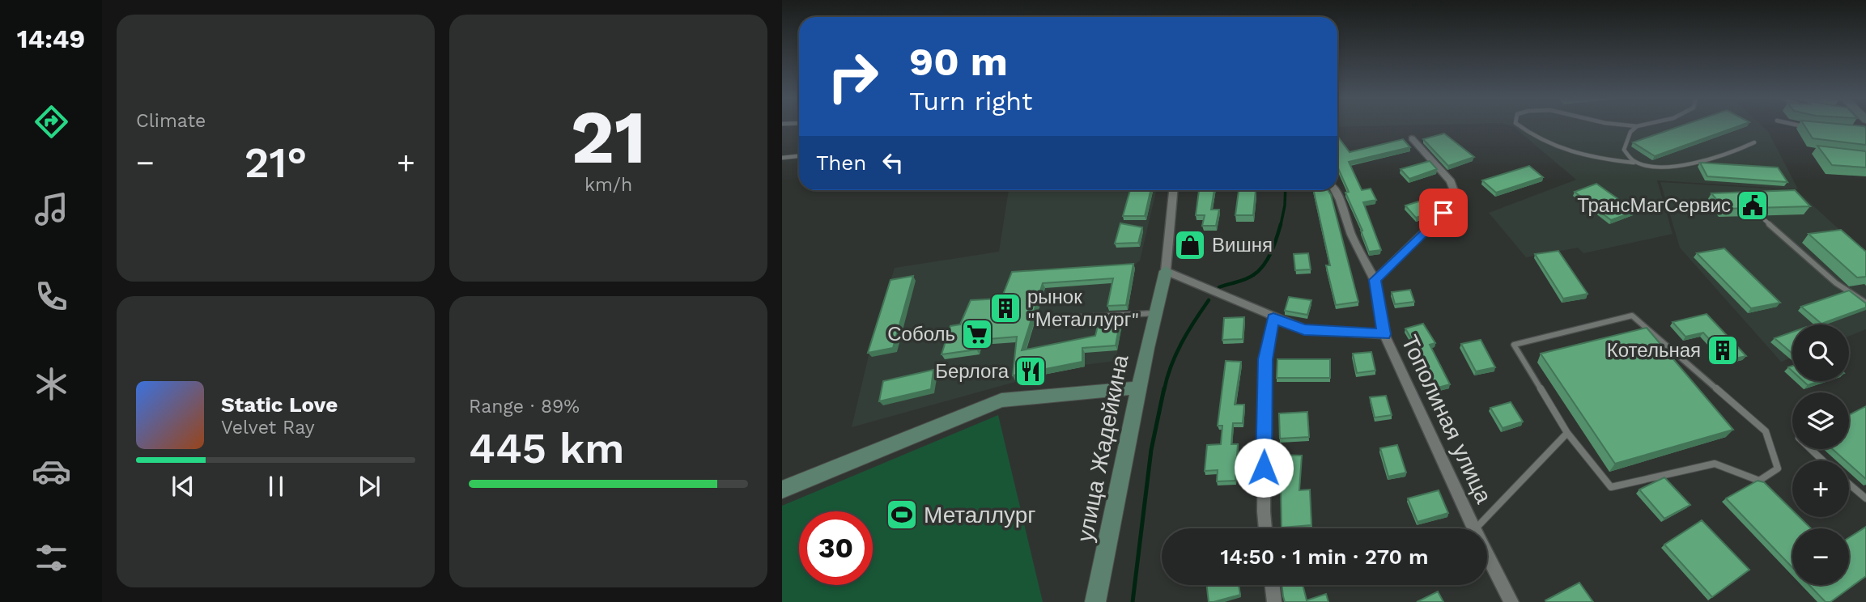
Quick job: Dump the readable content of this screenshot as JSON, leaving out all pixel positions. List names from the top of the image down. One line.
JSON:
{"streets":{"street":["Тополиная улица","улица Жадейкина"]},"places":{"public building":["ТрансМагСервис"],"shop":["Вишня"],"building":["рынок \"Металлург\"","Котельная"],"supermarket":["Соболь"],"restaurant":["Берлога"],"sports":["Металлург"]},"page":{"tabs":"14:49","tile":["Climate",["21","km/h"],["Range · 89%","445 km"]],"turn":["90 m","Turn right"],"then":"Then","heat":["−","21°","+"],"map_buttons":["+","−"],"song":["Static Love","Velvet Ray"],"limit":"30","trip":"14:50 · 1 min · 270 m"}}
